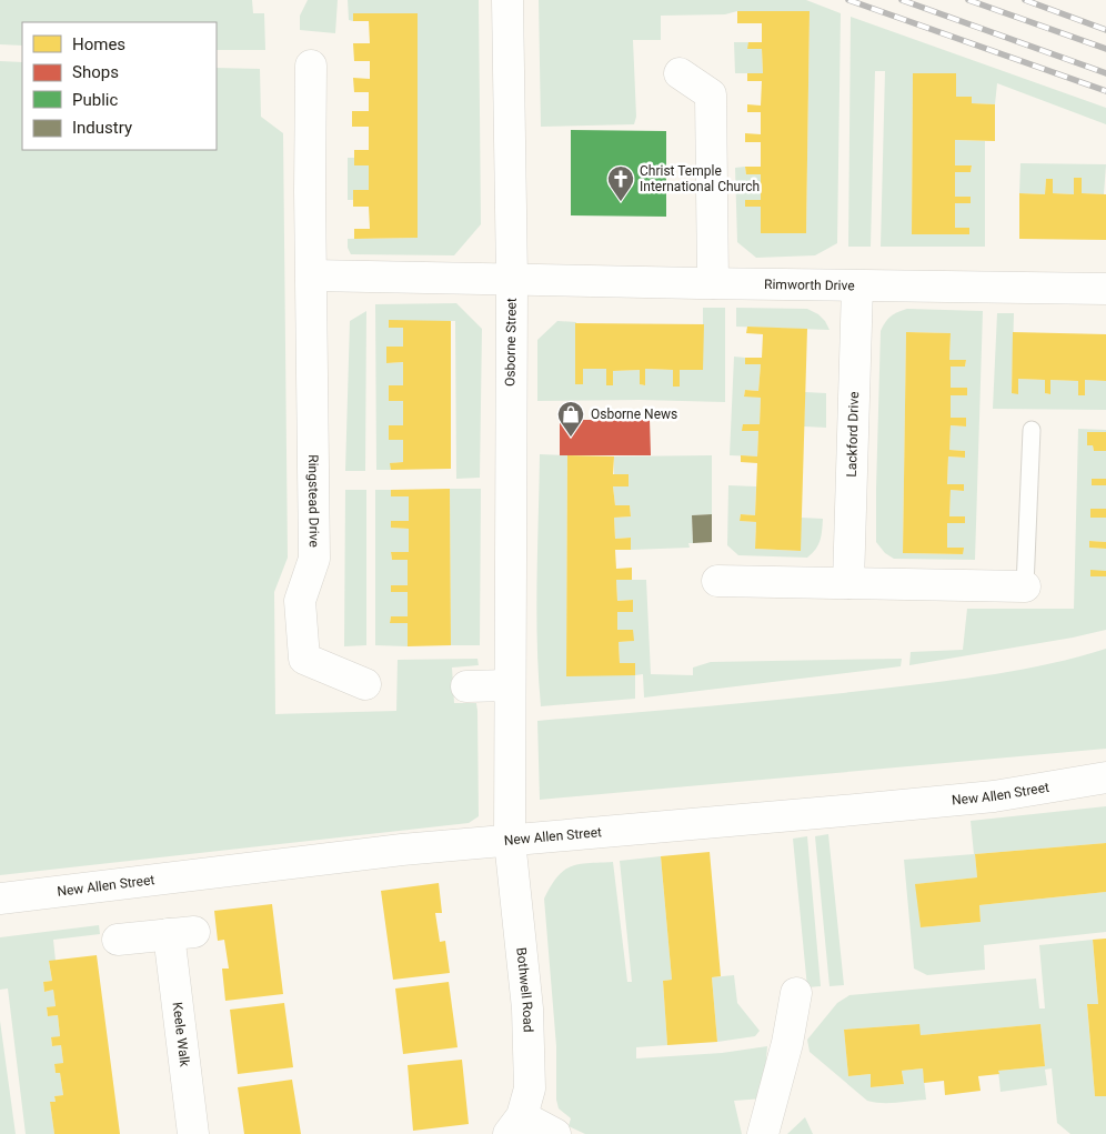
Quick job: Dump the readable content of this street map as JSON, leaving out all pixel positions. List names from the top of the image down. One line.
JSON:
{"streets":{"street":["Rimworth Drive","Osborne Street","Lackford Drive","Ringstead Drive","New Allen Street","Bothwell Road","Keele Walk"]},"crossings":[["Rimworth Drive","Osborne Street"],["Rimworth Drive","Lackford Drive"],["Osborne Street","New Allen Street"],["Osborne Street","Bothwell Road"],["New Allen Street","Bothwell Road"]],"places":{"church":["Christ Temple International Church"],"shop":["Osborne News"]},"legend":["Homes","Shops","Public","Industry"]}
